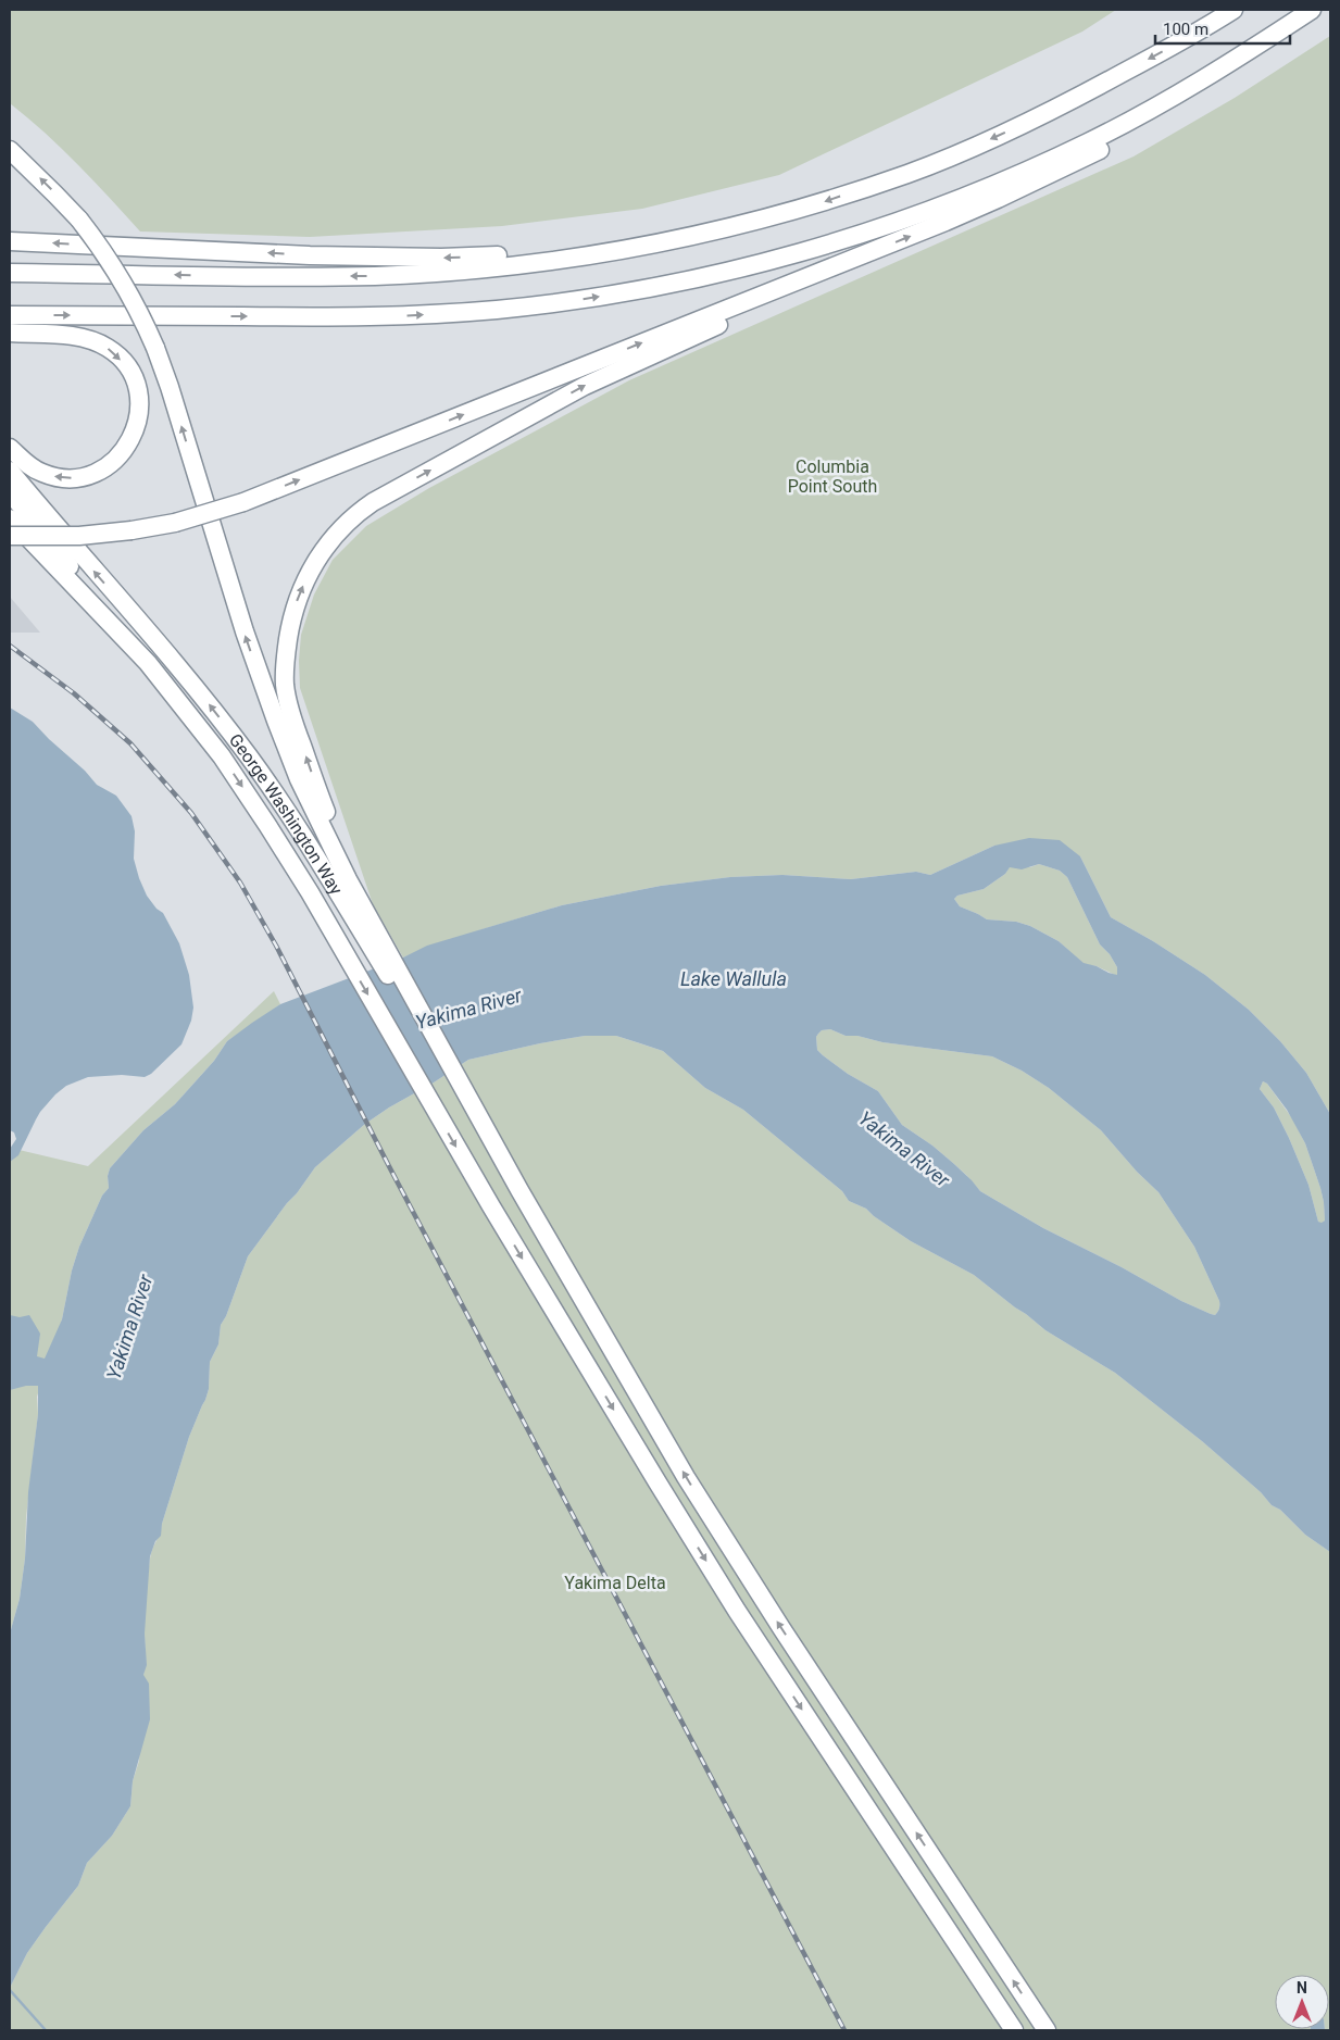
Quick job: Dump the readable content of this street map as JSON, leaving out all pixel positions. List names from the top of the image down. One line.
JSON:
{"streets":{"highway":["George Washington Way"]},"water":["Lake Wallula","Yakima River"],"parks":["Columbia Point South","Yakima Delta"],"scale_bar":"100 m","north":"top"}
